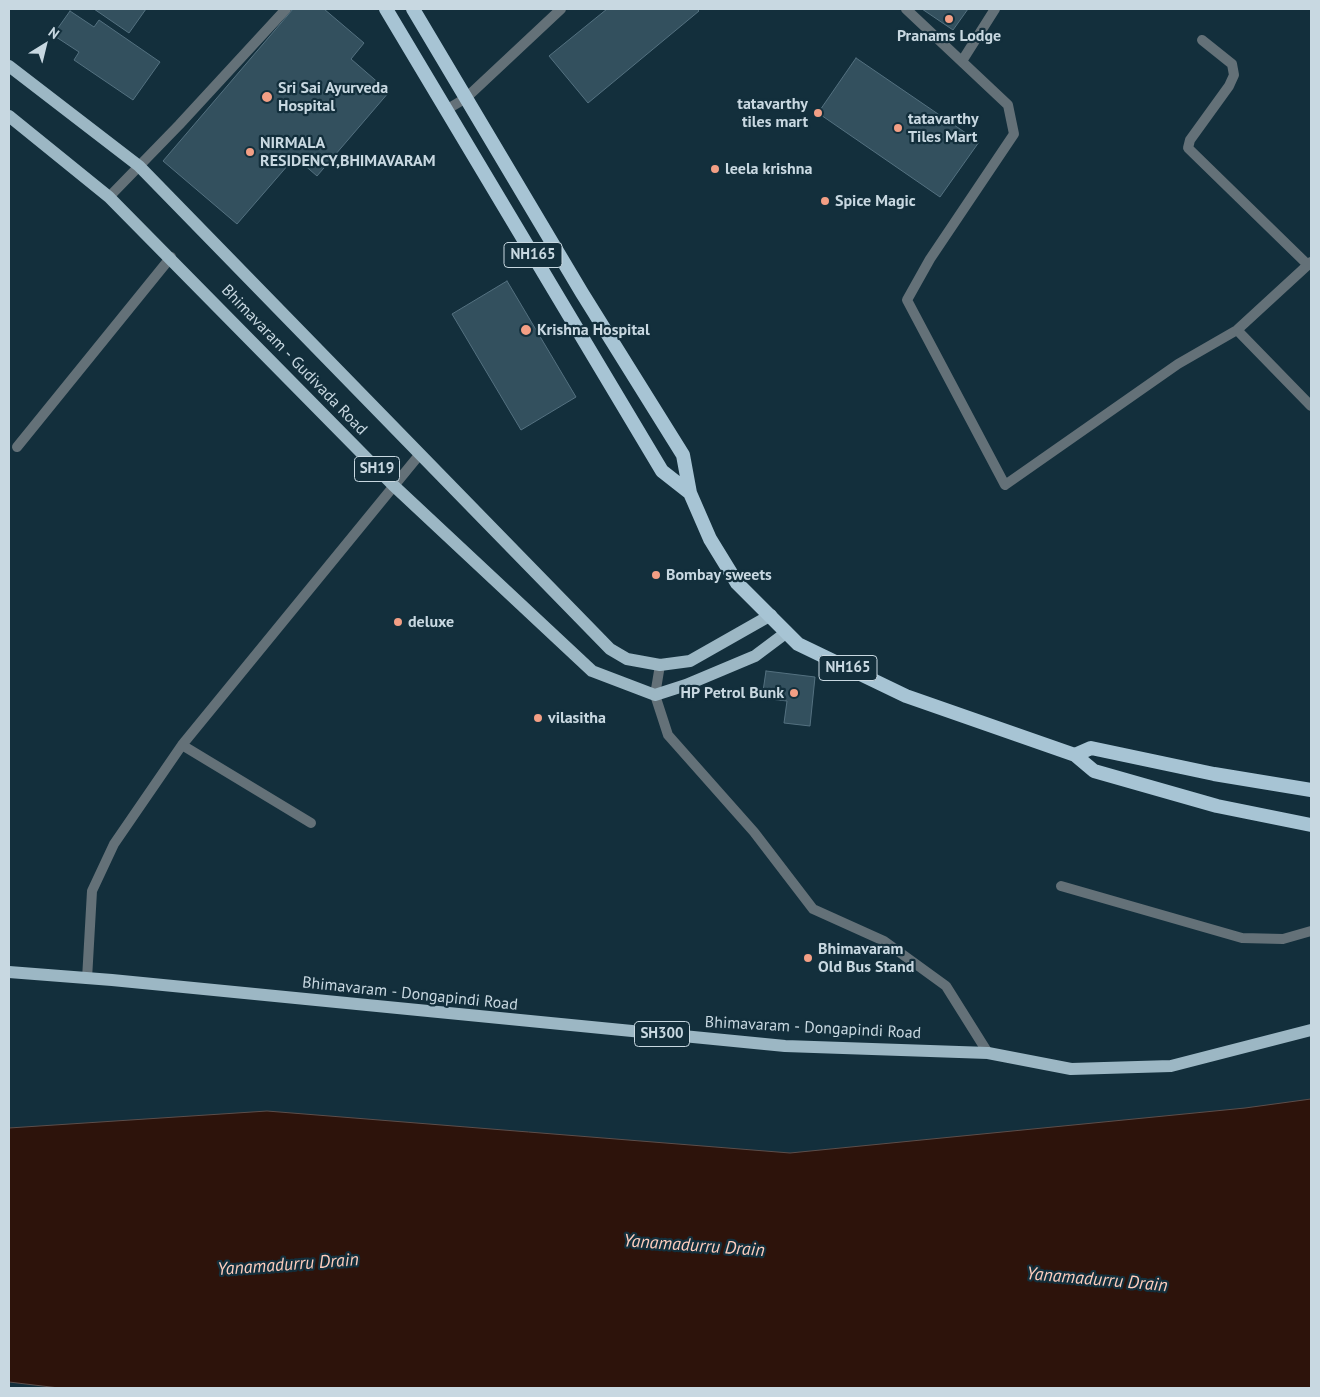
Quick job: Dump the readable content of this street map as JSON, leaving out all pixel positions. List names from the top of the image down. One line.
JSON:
{"streets":{"highway":["NH165"],"main road":["Bhimavaram - Gudivada Road","SH19","Bhimavaram - Dongapindi Road","SH300"]},"crossings":[["NH165","Bhimavaram - Gudivada Road"]],"water":["Yanamadurru Drain"],"places":["Pranams Lodge","Sri Sai Ayurveda Hospital","tatavarthy tiles mart","tatavarthy Tiles Mart","NIRMALA RESIDENCY,BHIMAVARAM","leela krishna","Spice Magic","Krishna Hospital","Bombay sweets","deluxe","HP Petrol Bunk","vilasitha","Bhimavaram Old Bus Stand"],"north":"top right"}
